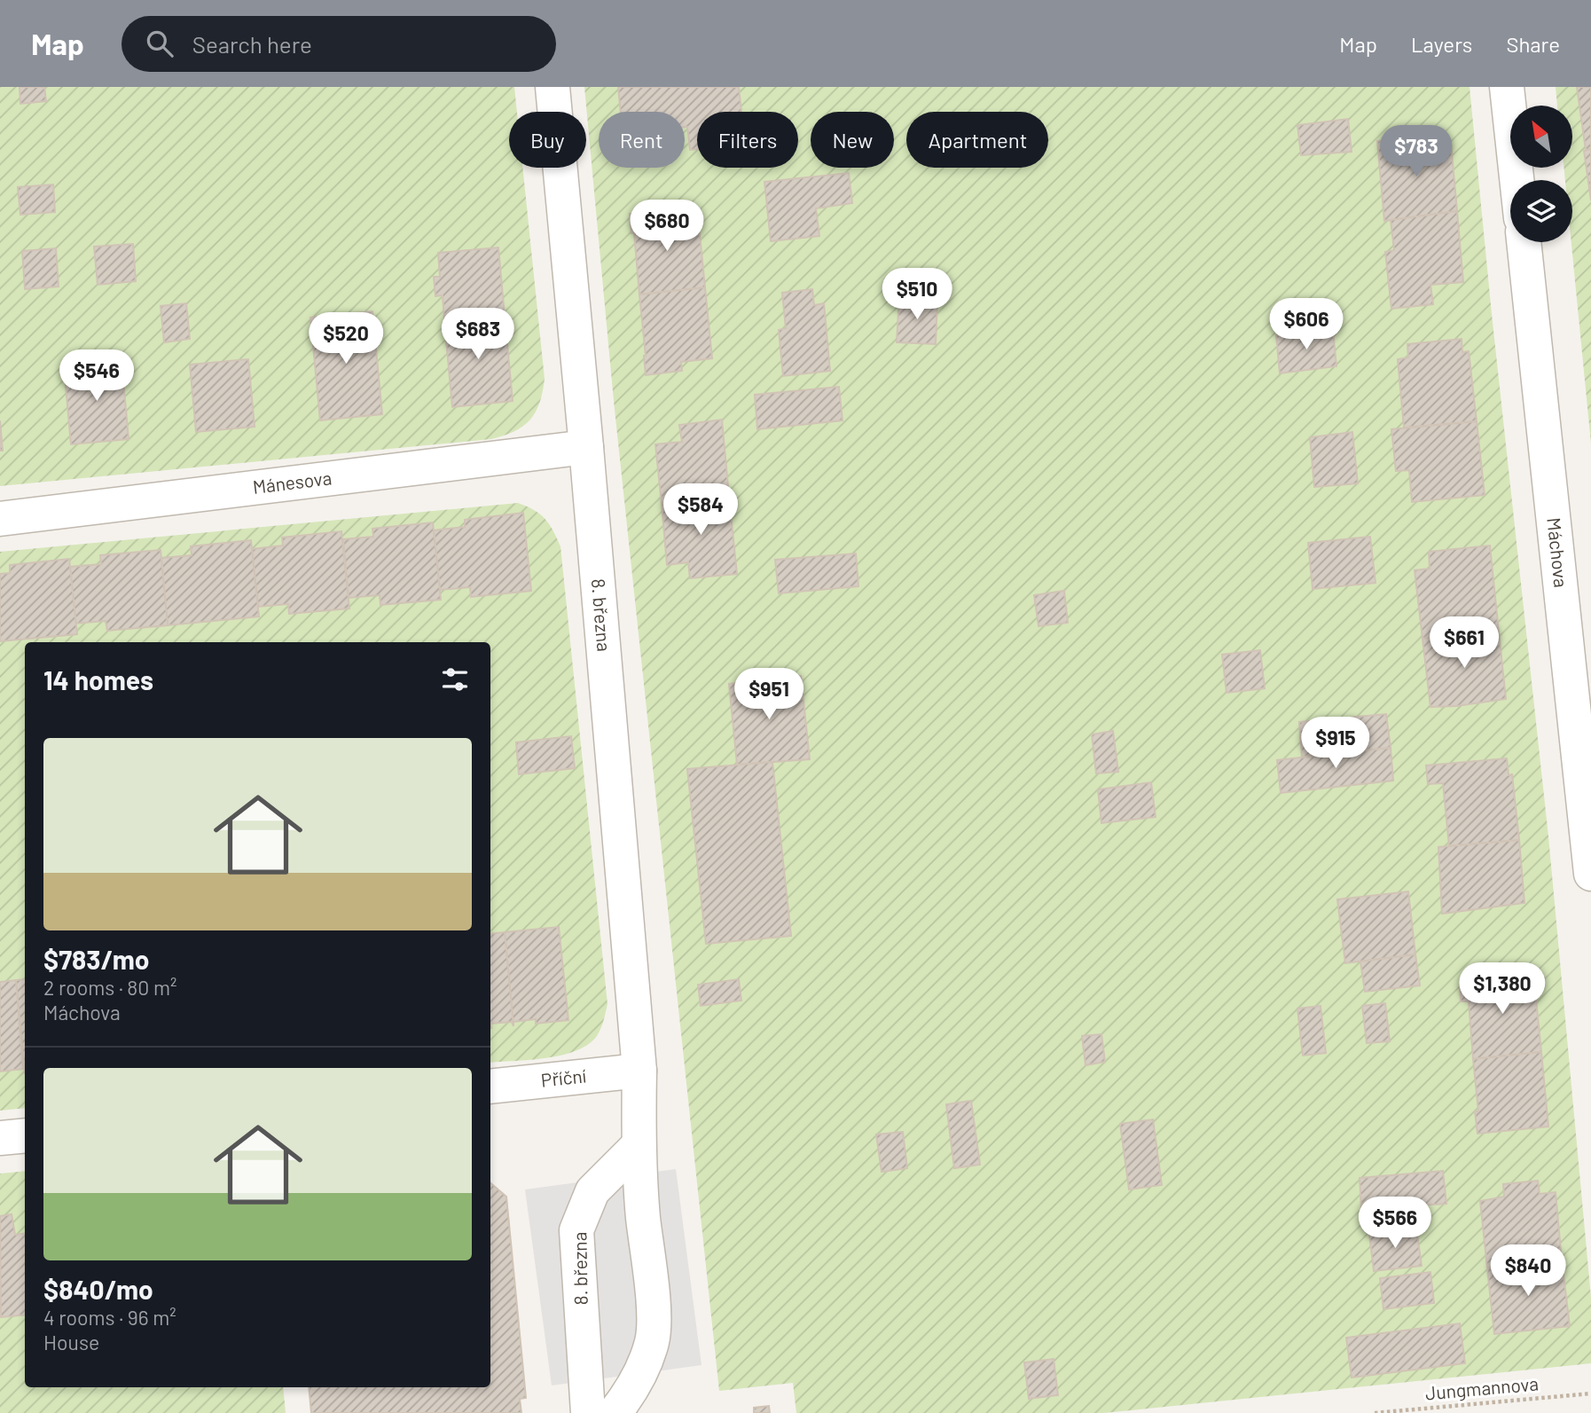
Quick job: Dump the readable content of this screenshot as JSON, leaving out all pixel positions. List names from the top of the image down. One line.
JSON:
{"streets":{"street":["Mánesova","Máchova","8. března","Příční"],"path":["Jungmannova"]},"crossings":[["Mánesova","8. března"],["8. března","Příční"]],"north":"top left","page":{"header":"Map","search":"Search here","nav":["Map","Layers","Share"],"chip":["Buy","Rent","Filters","New","Apartment"],"price":["$783","$680","$510","$606","$683","$520","$546","$584","$661","$951","$915","$1,380","$566","$840"],"heading":"14 homes","list":[{"name":"$783/mo","note":"2 rooms · 80 m² · Máchova"},{"name":"$840/mo","note":"4 rooms · 96 m² · House"}]}}
